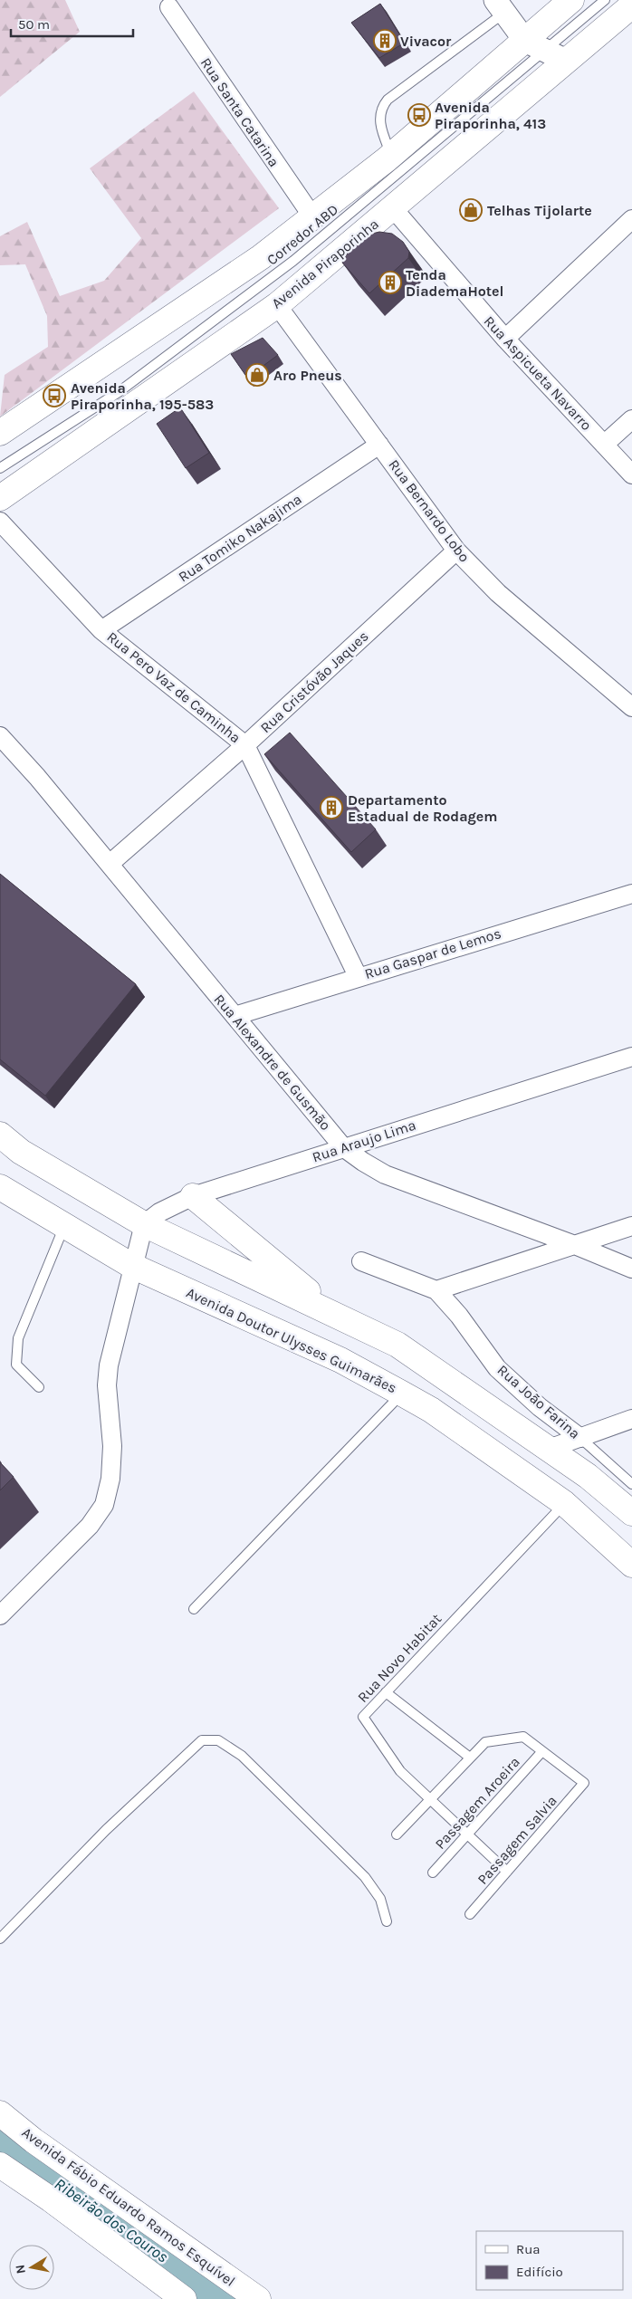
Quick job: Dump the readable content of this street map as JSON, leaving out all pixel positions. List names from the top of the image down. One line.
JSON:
{"streets":{"main road":["Avenida Piraporinha","Avenida Doutor Ulysses Guimarães","Avenida Fábio Eduardo Ramos Esquível"],"street":["Rua Santa Catarina","Rua Aspicueta Navarro","Rua Bernardo Lobo","Rua Tomiko Nakajima","Rua Cristóvão Jaques","Rua Pero Vaz de Caminha","Rua Gaspar de Lemos","Rua Alexandre de Gusmão","Rua Araujo Lima","Rua João Farina"],"lane":["Corredor ABD","Rua Novo Habitat","Passagem Aroeira","Passagem Salvia"]},"crossings":[["Rua Santa Catarina","Avenida Piraporinha"],["Corredor ABD","Avenida Piraporinha"],["Avenida Piraporinha","Rua Aspicueta Navarro"],["Avenida Piraporinha","Rua Bernardo Lobo"],["Rua Bernardo Lobo","Rua Tomiko Nakajima"],["Rua Bernardo Lobo","Rua Cristóvão Jaques"],["Rua Tomiko Nakajima","Rua Pero Vaz de Caminha"],["Rua Cristóvão Jaques","Rua Pero Vaz de Caminha"],["Rua Cristóvão Jaques","Rua Alexandre de Gusmão"],["Rua Pero Vaz de Caminha","Rua Gaspar de Lemos"],["Rua Gaspar de Lemos","Rua Alexandre de Gusmão"],["Rua Alexandre de Gusmão","Rua Araujo Lima"],["Avenida Doutor Ulysses Guimarães","Rua Novo Habitat"],["Rua Novo Habitat","Passagem Aroeira"],["Rua Novo Habitat","Passagem Salvia"],["Passagem Aroeira","Passagem Salvia"]],"water":["Ribeirão dos Couros"],"places":{"building":["Vivacor","Tenda DiademaHotel","Departamento Estadual de Rodagem"],"bus stop":["Avenida Piraporinha, 413","Avenida Piraporinha, 195-583"],"shop":["Telhas Tijolarte","Aro Pneus"]},"legend":["Rua","Edifício"],"scale_bar":"50 m","north":"left"}
